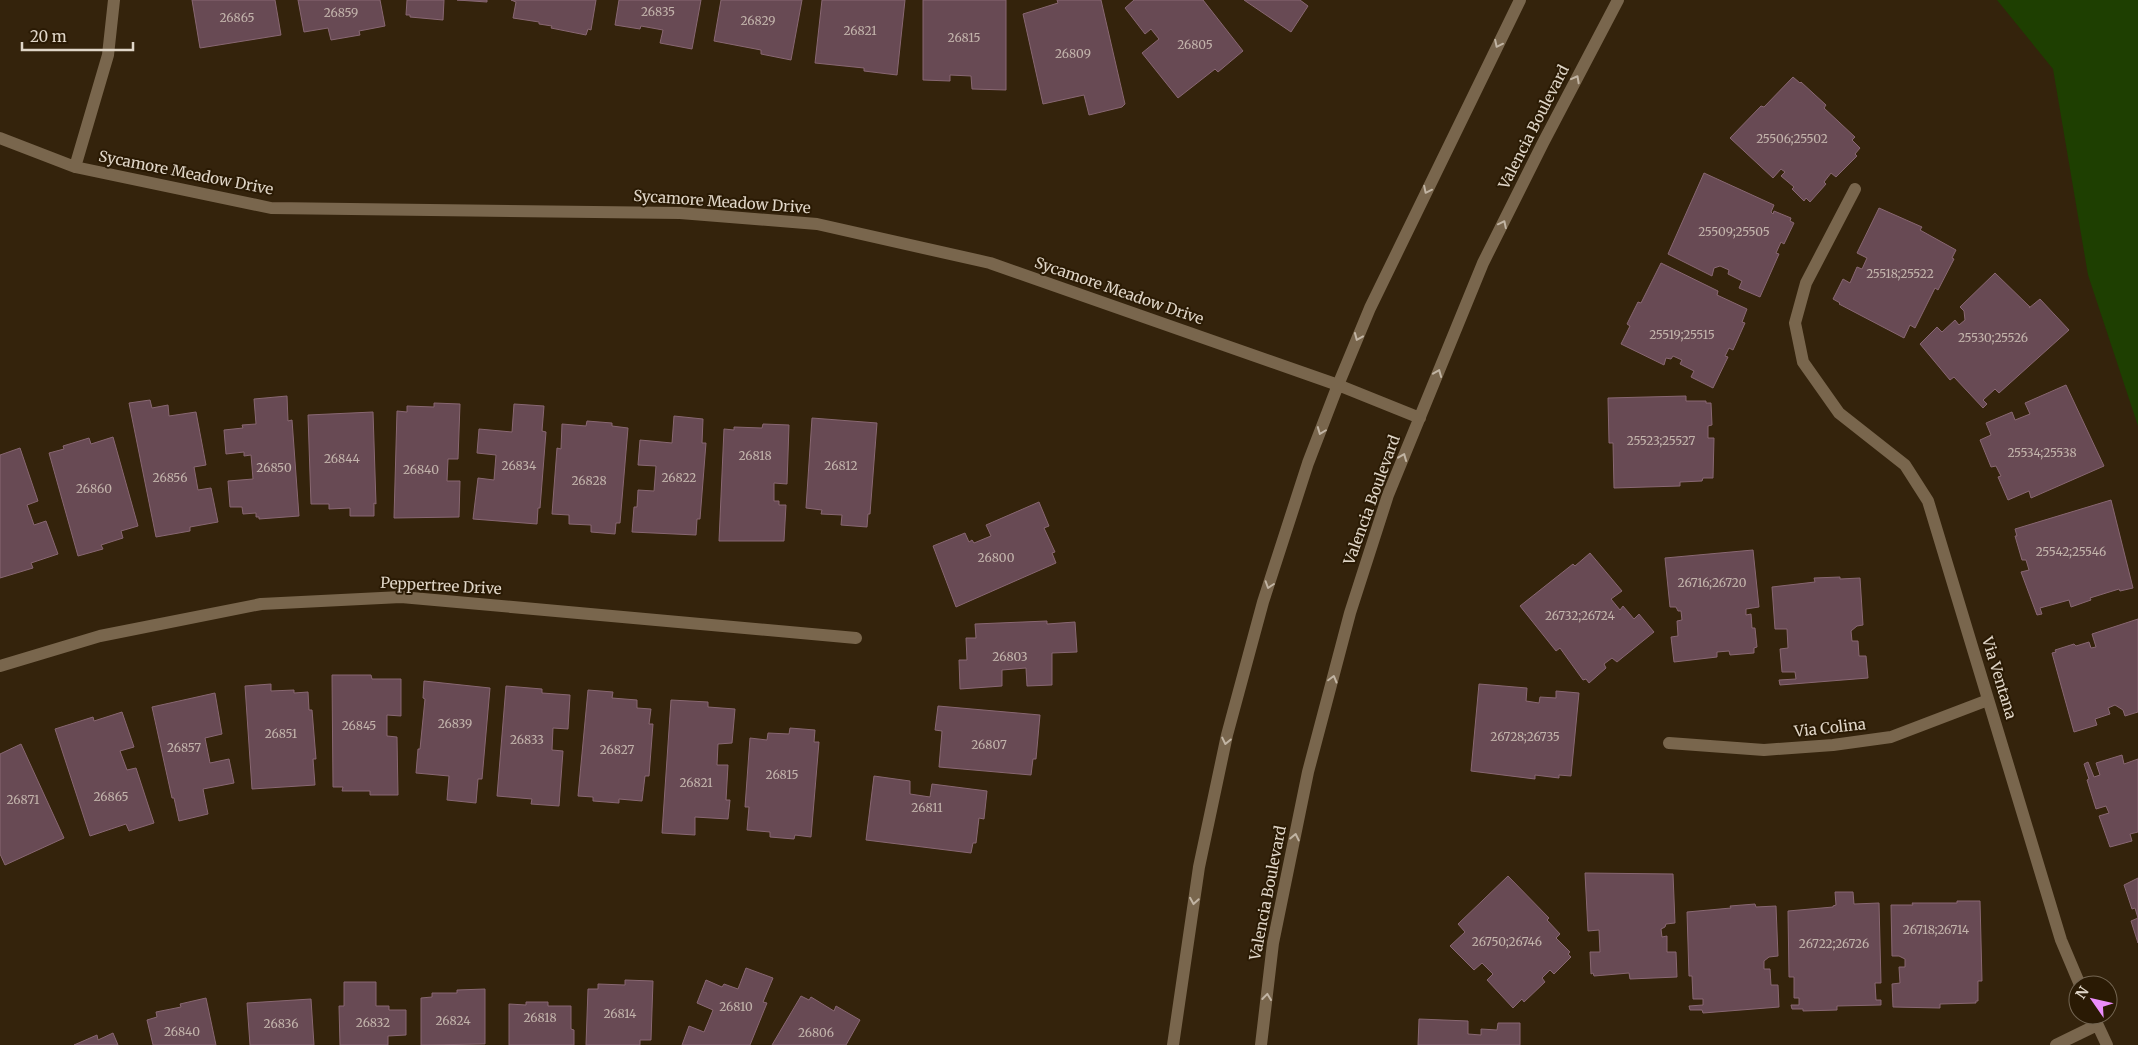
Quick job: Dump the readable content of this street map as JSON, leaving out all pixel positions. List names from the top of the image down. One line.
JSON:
{"streets":{"street":["Valencia Boulevard","Sycamore Meadow Drive","Peppertree Drive","Via Ventana","Via Colina"]},"crossings":[["Valencia Boulevard","Sycamore Meadow Drive"],["Via Ventana","Via Colina"]],"house_numbers":["26835","26859","26865","26829","26821","26815","26805","26809","25506;25502","25509;25505","25518;25522","25519;25515","25530;25526","25523;25527","25534;25538","26818","26844","26834","26812","26850","26840","26856","26822","26828","26860","25542;25546","26800","26716;26720","26732;26724","26803","26839","26845","26851","26728;26735","26833","26807","26857","26827","26815","26821","26865","26871","26811","26718;26714","26750;26746","26722;26726","26810","26814","26818","26824","26832","26836","26840","26806"],"scale_bar":"20 m","north":"top left"}
